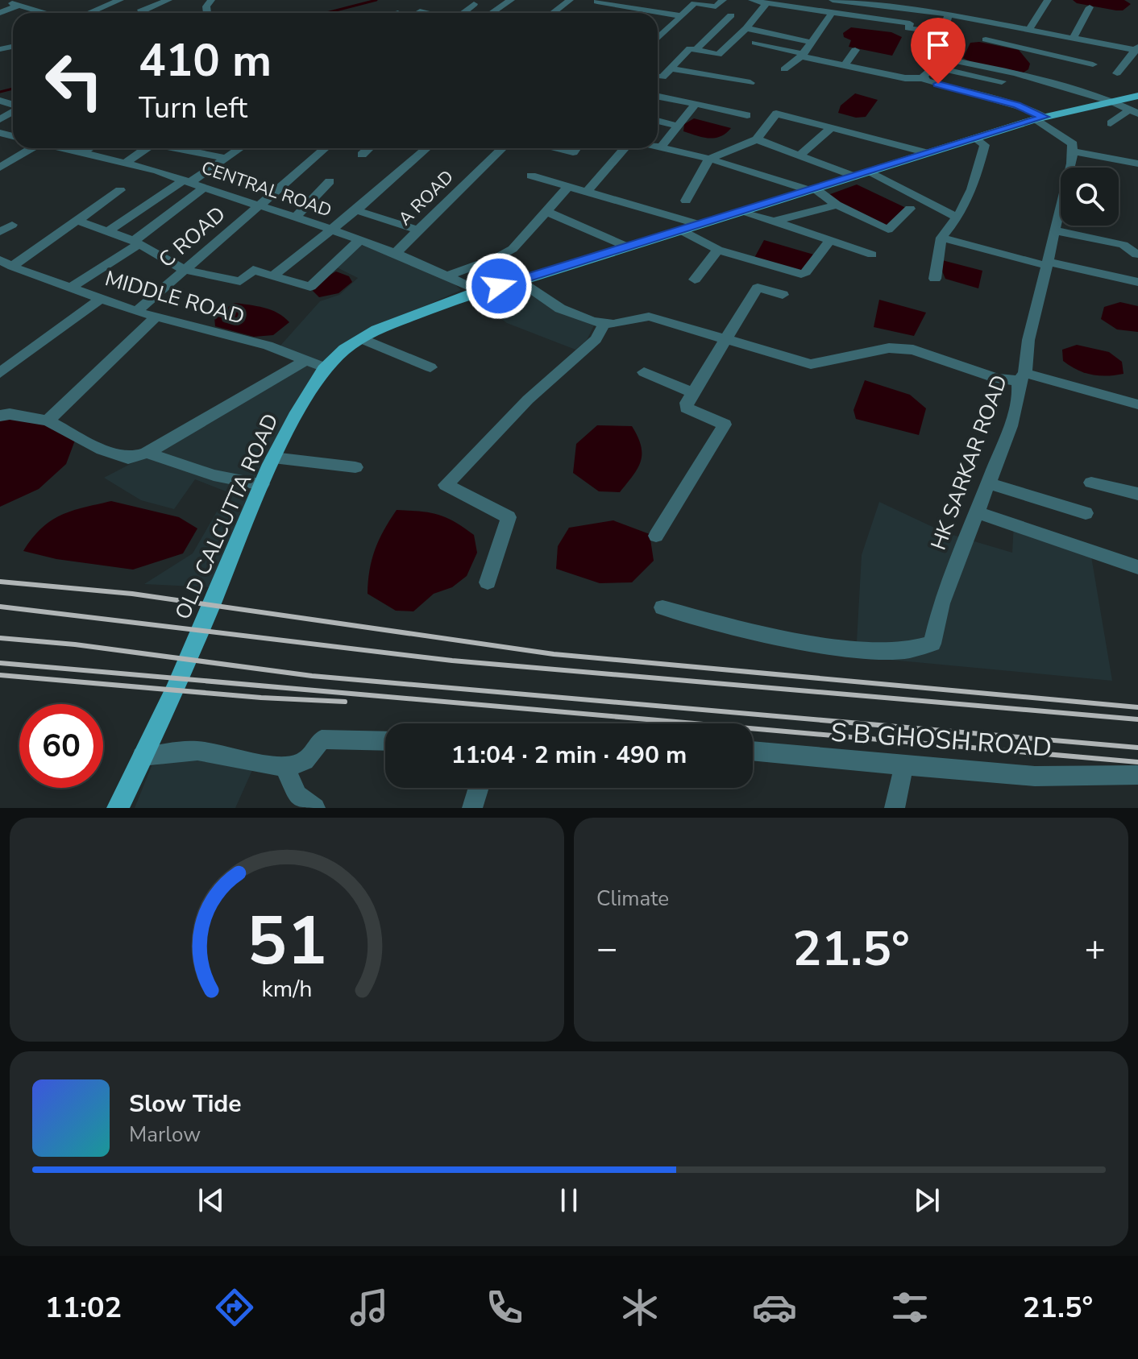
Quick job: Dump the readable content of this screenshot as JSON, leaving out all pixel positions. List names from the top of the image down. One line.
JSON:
{"streets":{"main road":["OLD CALCUTTA ROAD"],"street":["CENTRAL ROAD","A ROAD","C ROAD","MIDDLE ROAD","HK SARKAR ROAD","S B GHOSH ROAD"]},"crossings":[["CENTRAL ROAD","A ROAD"],["CENTRAL ROAD","C ROAD"],["CENTRAL ROAD","OLD CALCUTTA ROAD"],["C ROAD","MIDDLE ROAD"],["MIDDLE ROAD","OLD CALCUTTA ROAD"]],"page":{"turn":["410 m","Turn left"],"limit":"60","trip":"11:04 · 2 min · 490 m","tile":"Climate","heat":["−","21.5°","+"],"song":["Slow Tide","Marlow"],"tabs":["11:02","21.5°"],"gauge":["51","km/h"]}}
